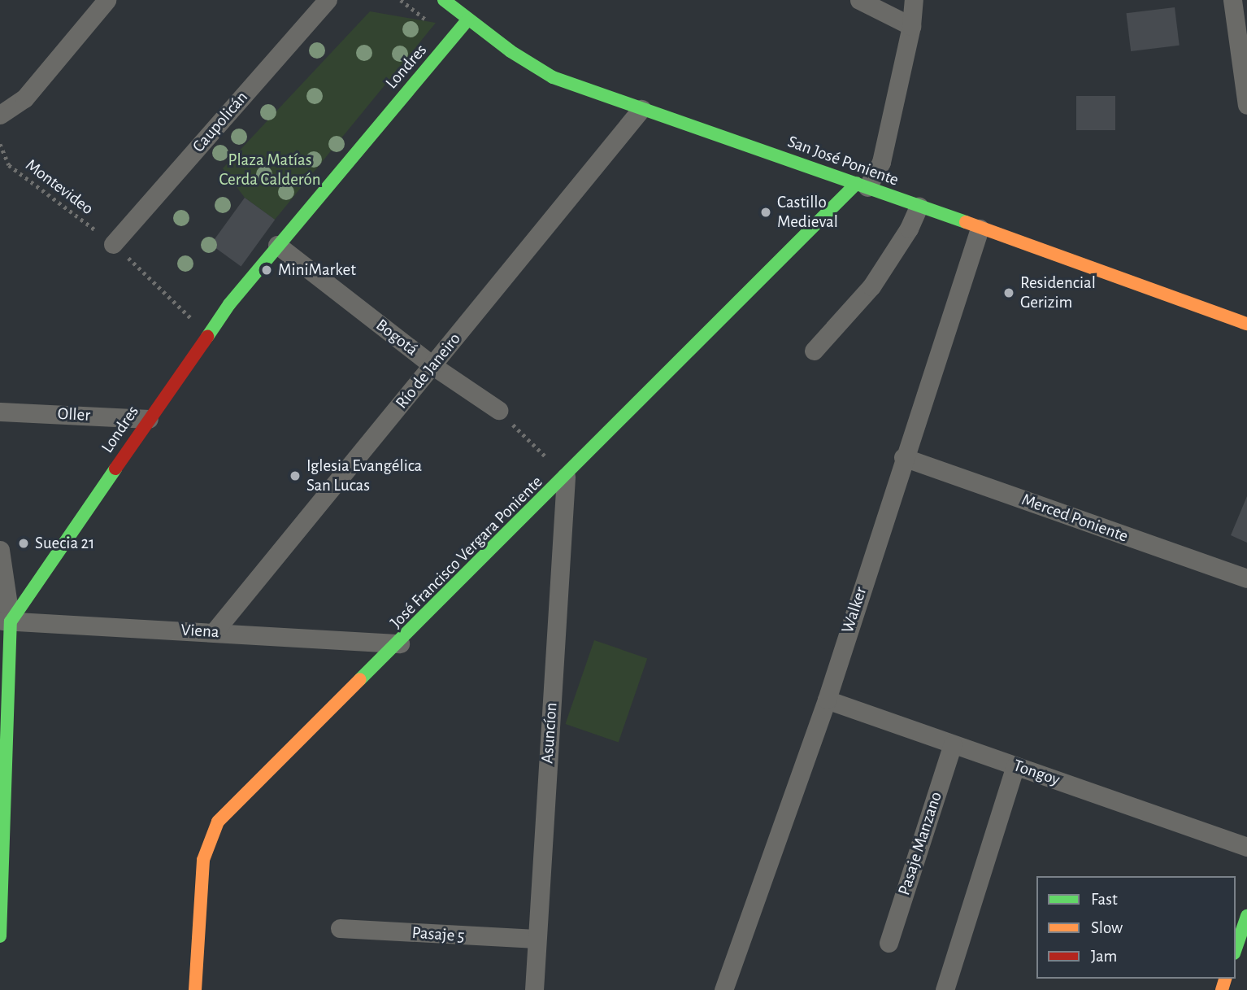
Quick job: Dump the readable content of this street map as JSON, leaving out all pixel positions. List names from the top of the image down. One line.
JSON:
{"streets":{"street":["Londres","Caupolicán","San José Poniente","Bogotá","Río de Janeiro","Oller","Merced Poniente","José Francisco Vergara Poniente","Walker","Viena","Asuncíon","Tongoy","Pasaje Manzano","Pasaje 5"],"path":["Montevideo"]},"crossings":[["Londres","San José Poniente"],["Londres","Bogotá"],["Londres","Oller"],["Londres","Viena"],["Caupolicán","Montevideo"],["San José Poniente","Río de Janeiro"],["San José Poniente","José Francisco Vergara Poniente"],["San José Poniente","Walker"],["Bogotá","Río de Janeiro"],["Río de Janeiro","Viena"],["Merced Poniente","Walker"],["José Francisco Vergara Poniente","Viena"],["José Francisco Vergara Poniente","Asuncíon"],["Walker","Tongoy"],["Asuncíon","Pasaje 5"],["Tongoy","Pasaje Manzano"]],"parks":["Plaza Matías Cerda Calderón"],"places":["Castillo Medieval","MiniMarket","Residencial Gerizim","Iglesia Evangélica San Lucas","Suecia 21"],"legend":["Fast","Slow","Jam"]}
